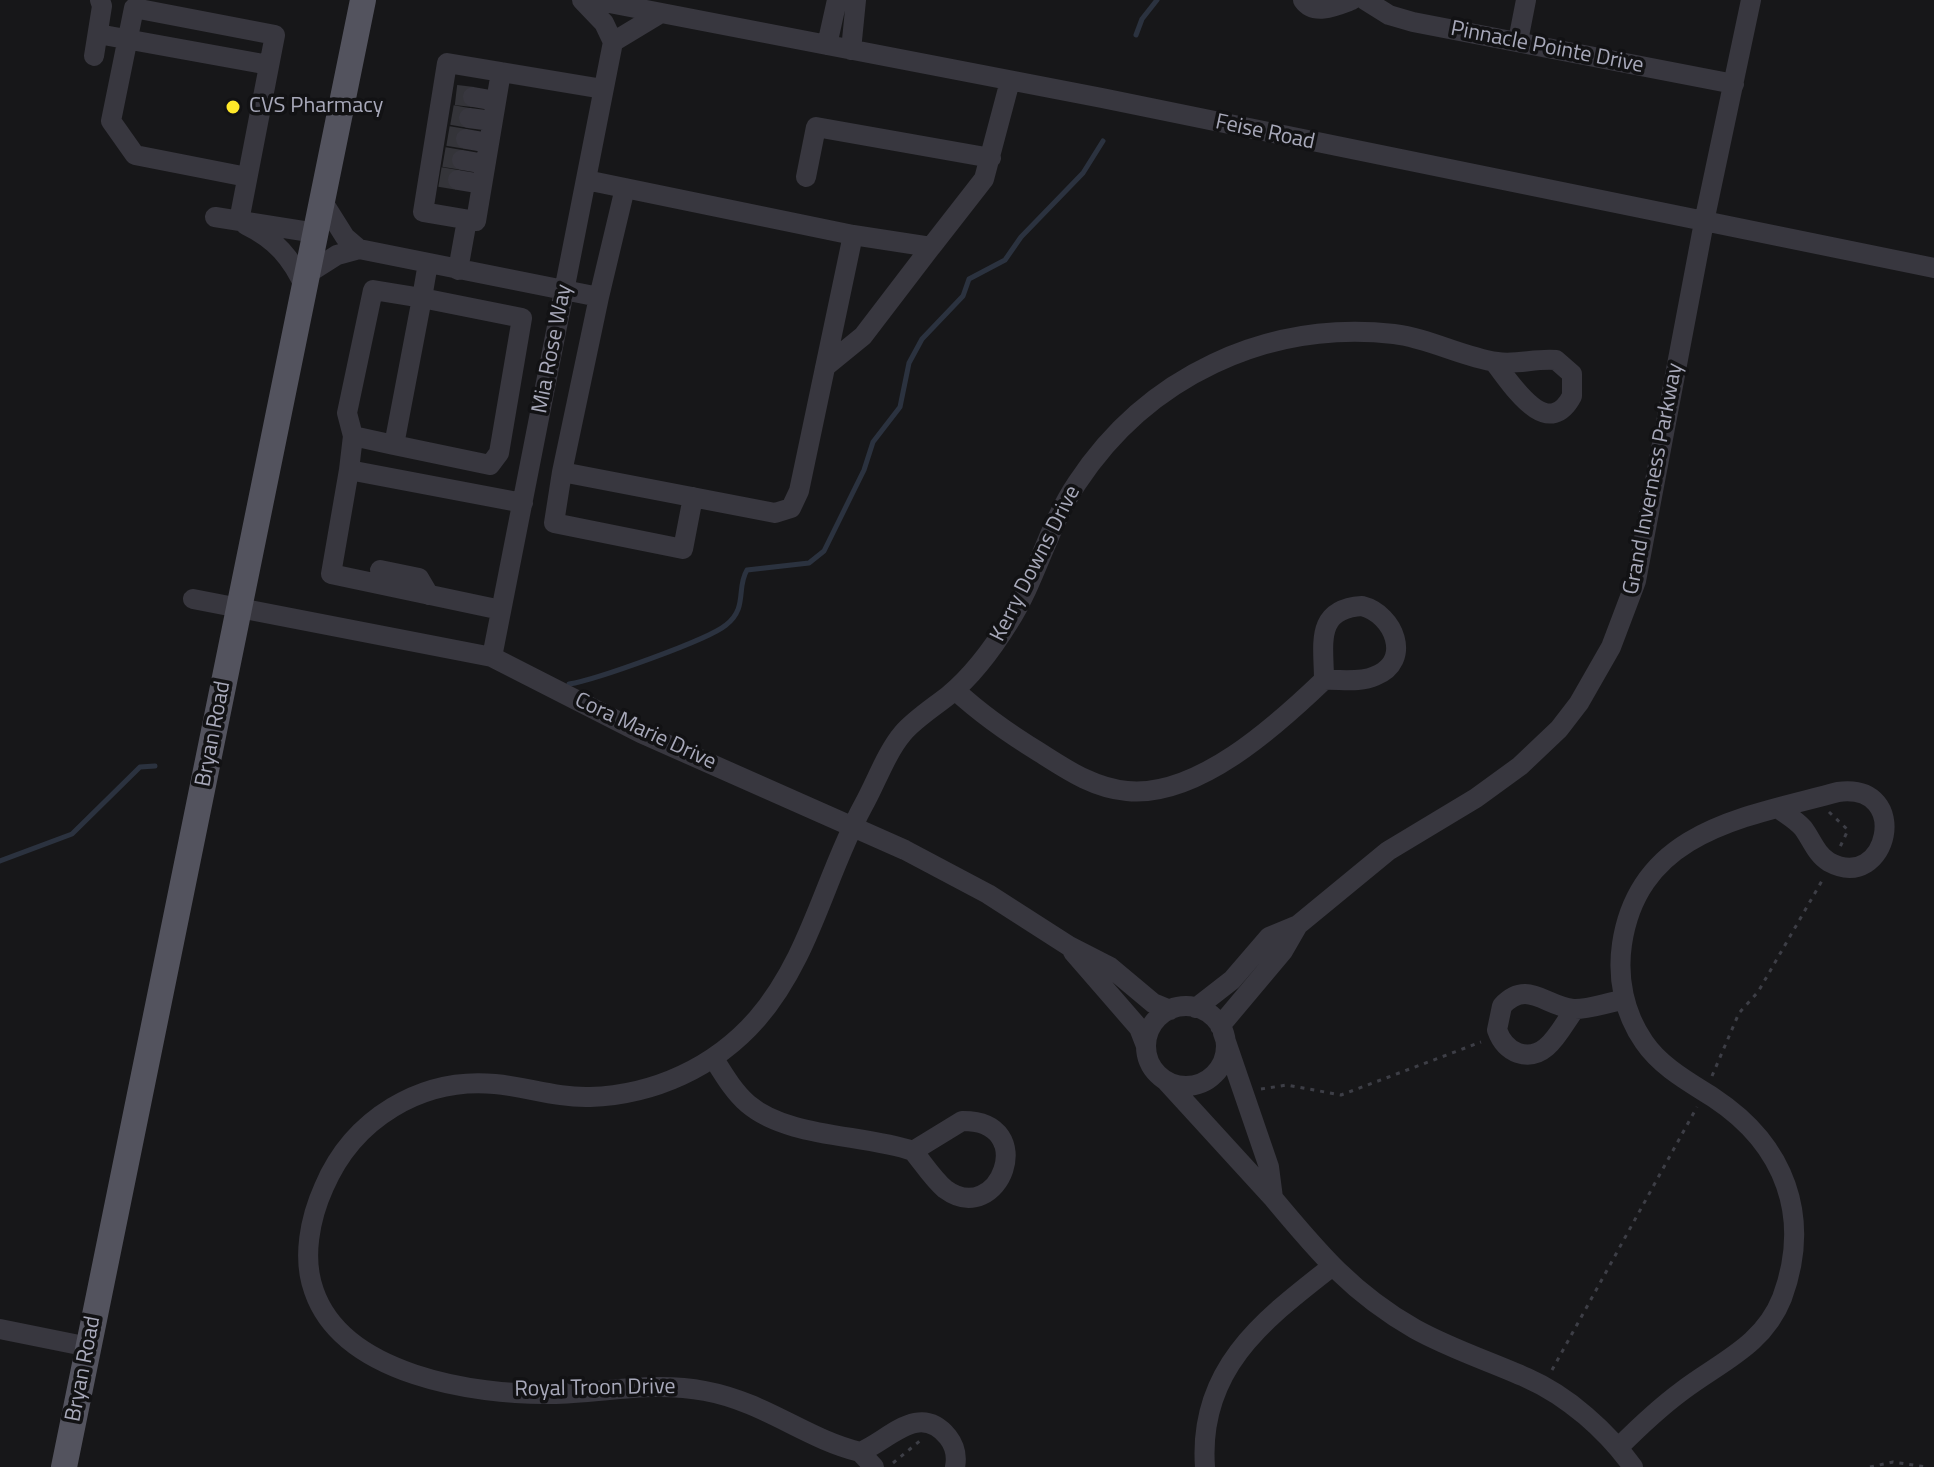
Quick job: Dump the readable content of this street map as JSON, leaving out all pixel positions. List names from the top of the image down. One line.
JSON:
{"streets":{"main road":["Bryan Road"],"street":["Pinnacle Pointe Drive","Feise Road","Mia Rose Way","Grand Inverness Parkway","Kerry Downs Drive","Cora Marie Drive","Royal Troon Drive"]},"crossings":[["Pinnacle Pointe Drive","Grand Inverness Parkway"],["Feise Road","Grand Inverness Parkway"],["Mia Rose Way","Cora Marie Drive"],["Grand Inverness Parkway","Cora Marie Drive"],["Kerry Downs Drive","Cora Marie Drive"],["Kerry Downs Drive","Royal Troon Drive"],["Cora Marie Drive","Bryan Road"],["Cora Marie Drive","Royal Troon Drive"]],"places":["CVS Pharmacy"]}
